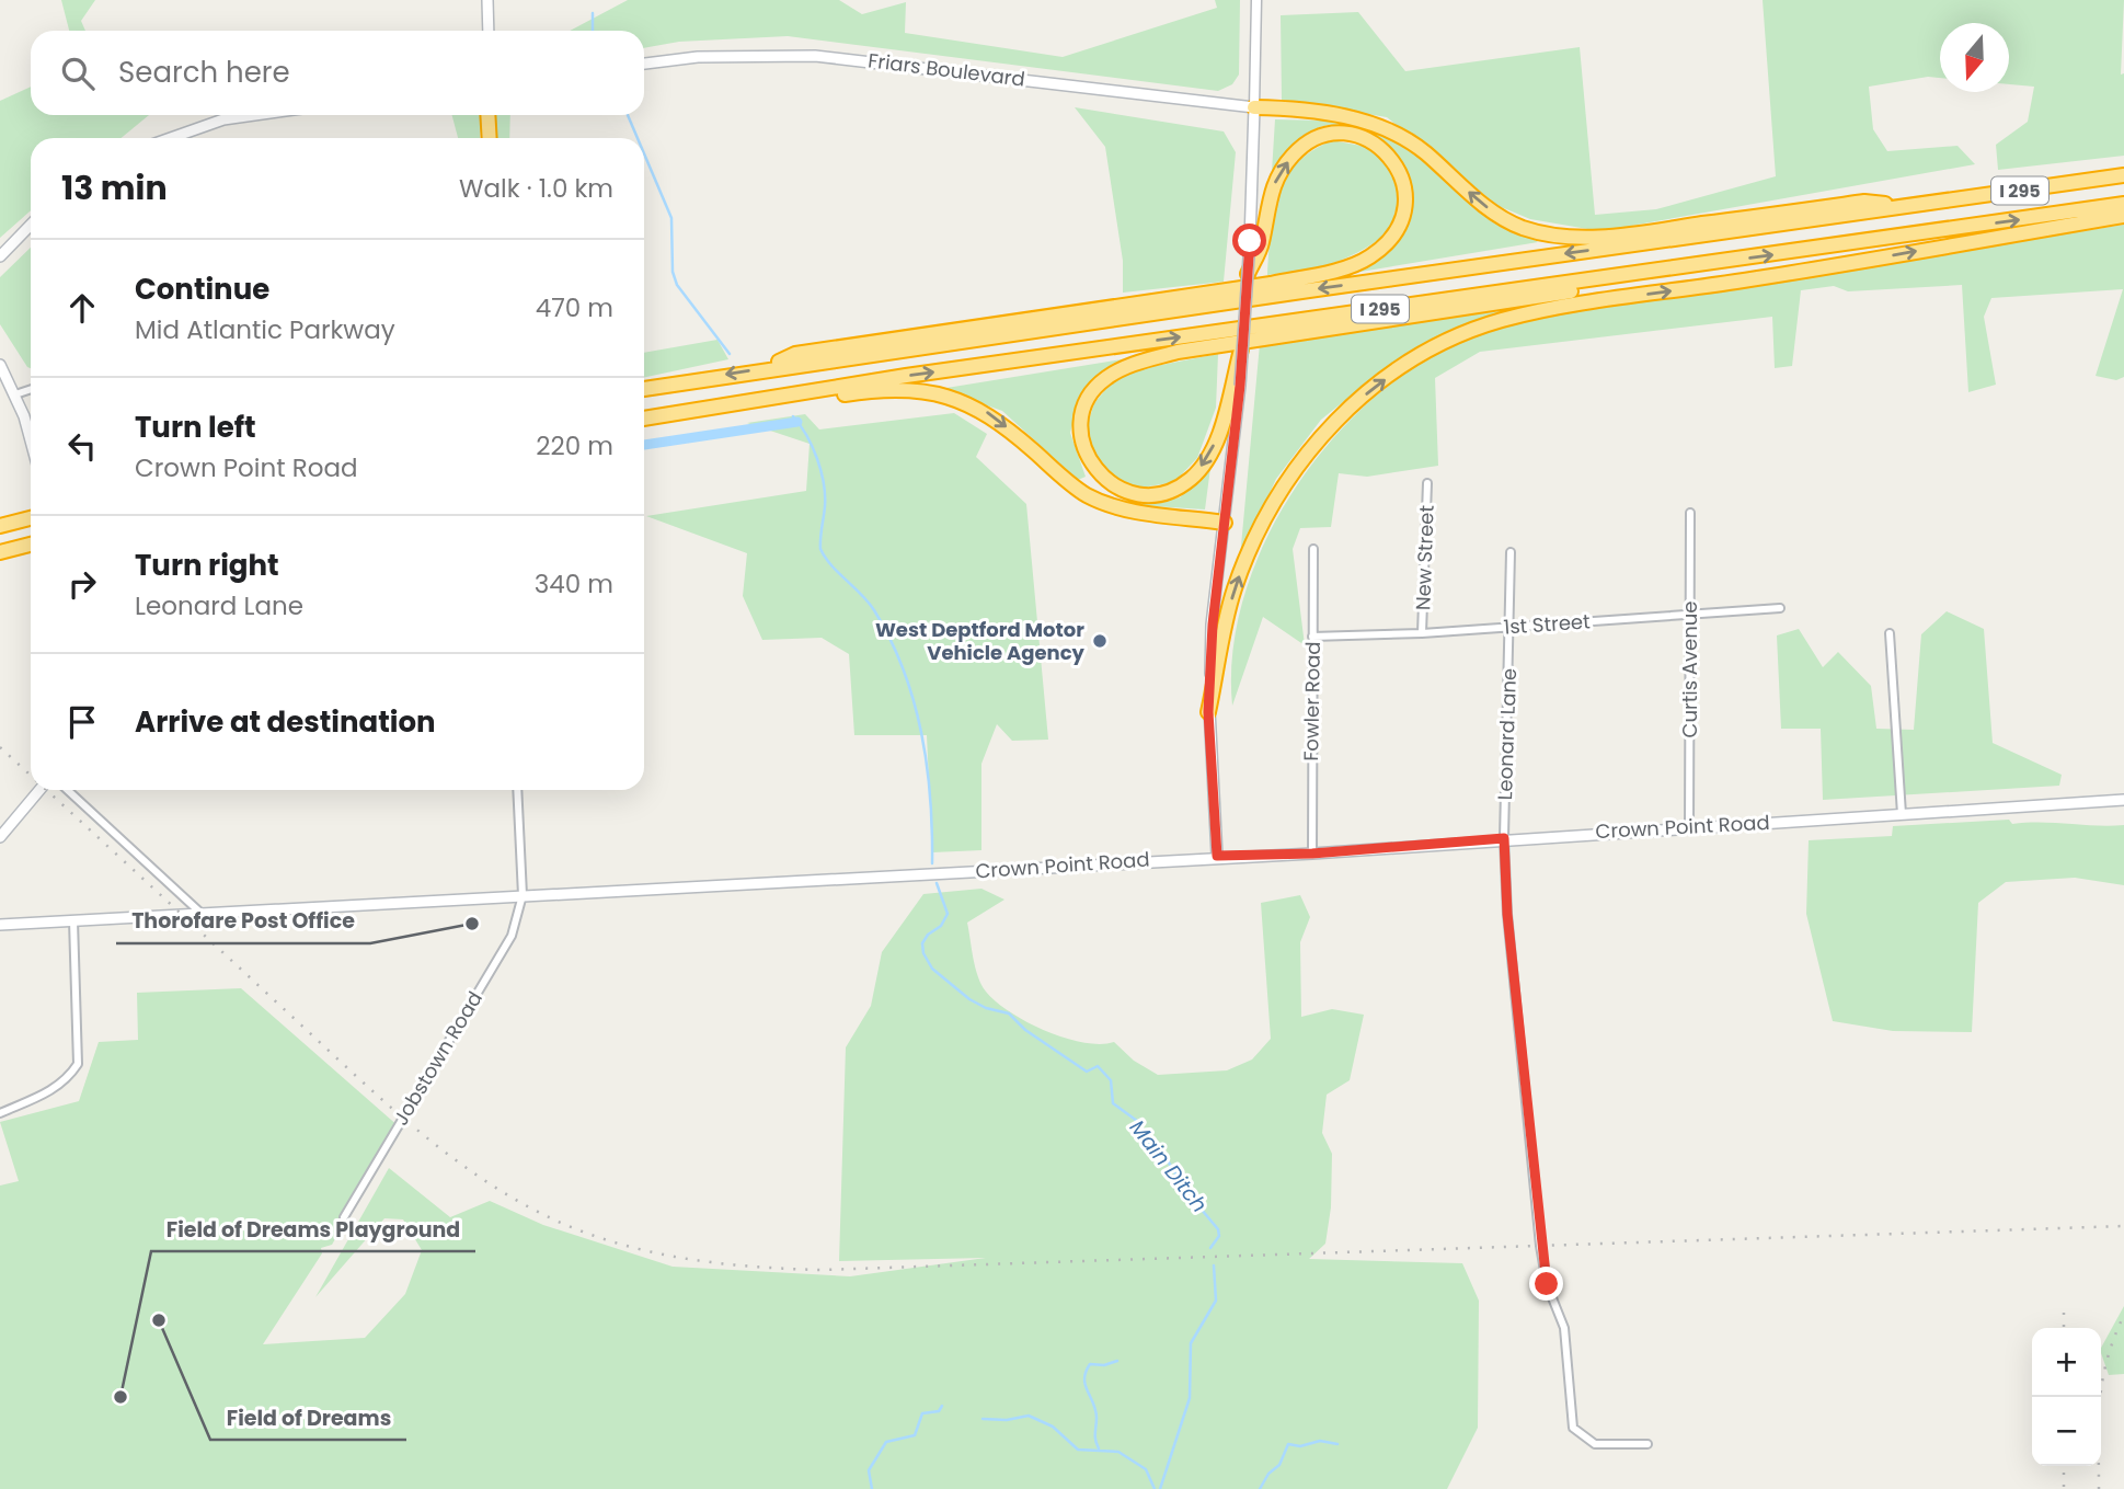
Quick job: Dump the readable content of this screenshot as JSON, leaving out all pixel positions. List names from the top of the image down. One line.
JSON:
{"streets":{"highway":["I 295"],"main road":["Friars Boulevard","Crown Point Road"],"street":["New Street","1st Street","Curtis Avenue","Fowler Road","Leonard Lane","Jobstown Road"]},"crossings":[["New Street","1st Street"],["1st Street","Curtis Avenue"],["1st Street","Fowler Road"],["1st Street","Leonard Lane"],["Curtis Avenue","Crown Point Road"],["Fowler Road","Crown Point Road"],["Leonard Lane","Crown Point Road"],["Crown Point Road","Jobstown Road"]],"water":["Main Ditch"],"places":["West Deptford Motor Vehicle Agency","Thorofare Post Office","Field of Dreams","Field of Dreams Playground"],"north":"bottom","page":{"search":"Search here","heading":["13 min","Walk · 1.0 km"],"list":[["Continue","Mid Atlantic Parkway","470 m"],["Turn left","Crown Point Road","220 m"],["Turn right","Leonard Lane","340 m"],"Arrive at destination"],"map_buttons":["+","−"]}}
